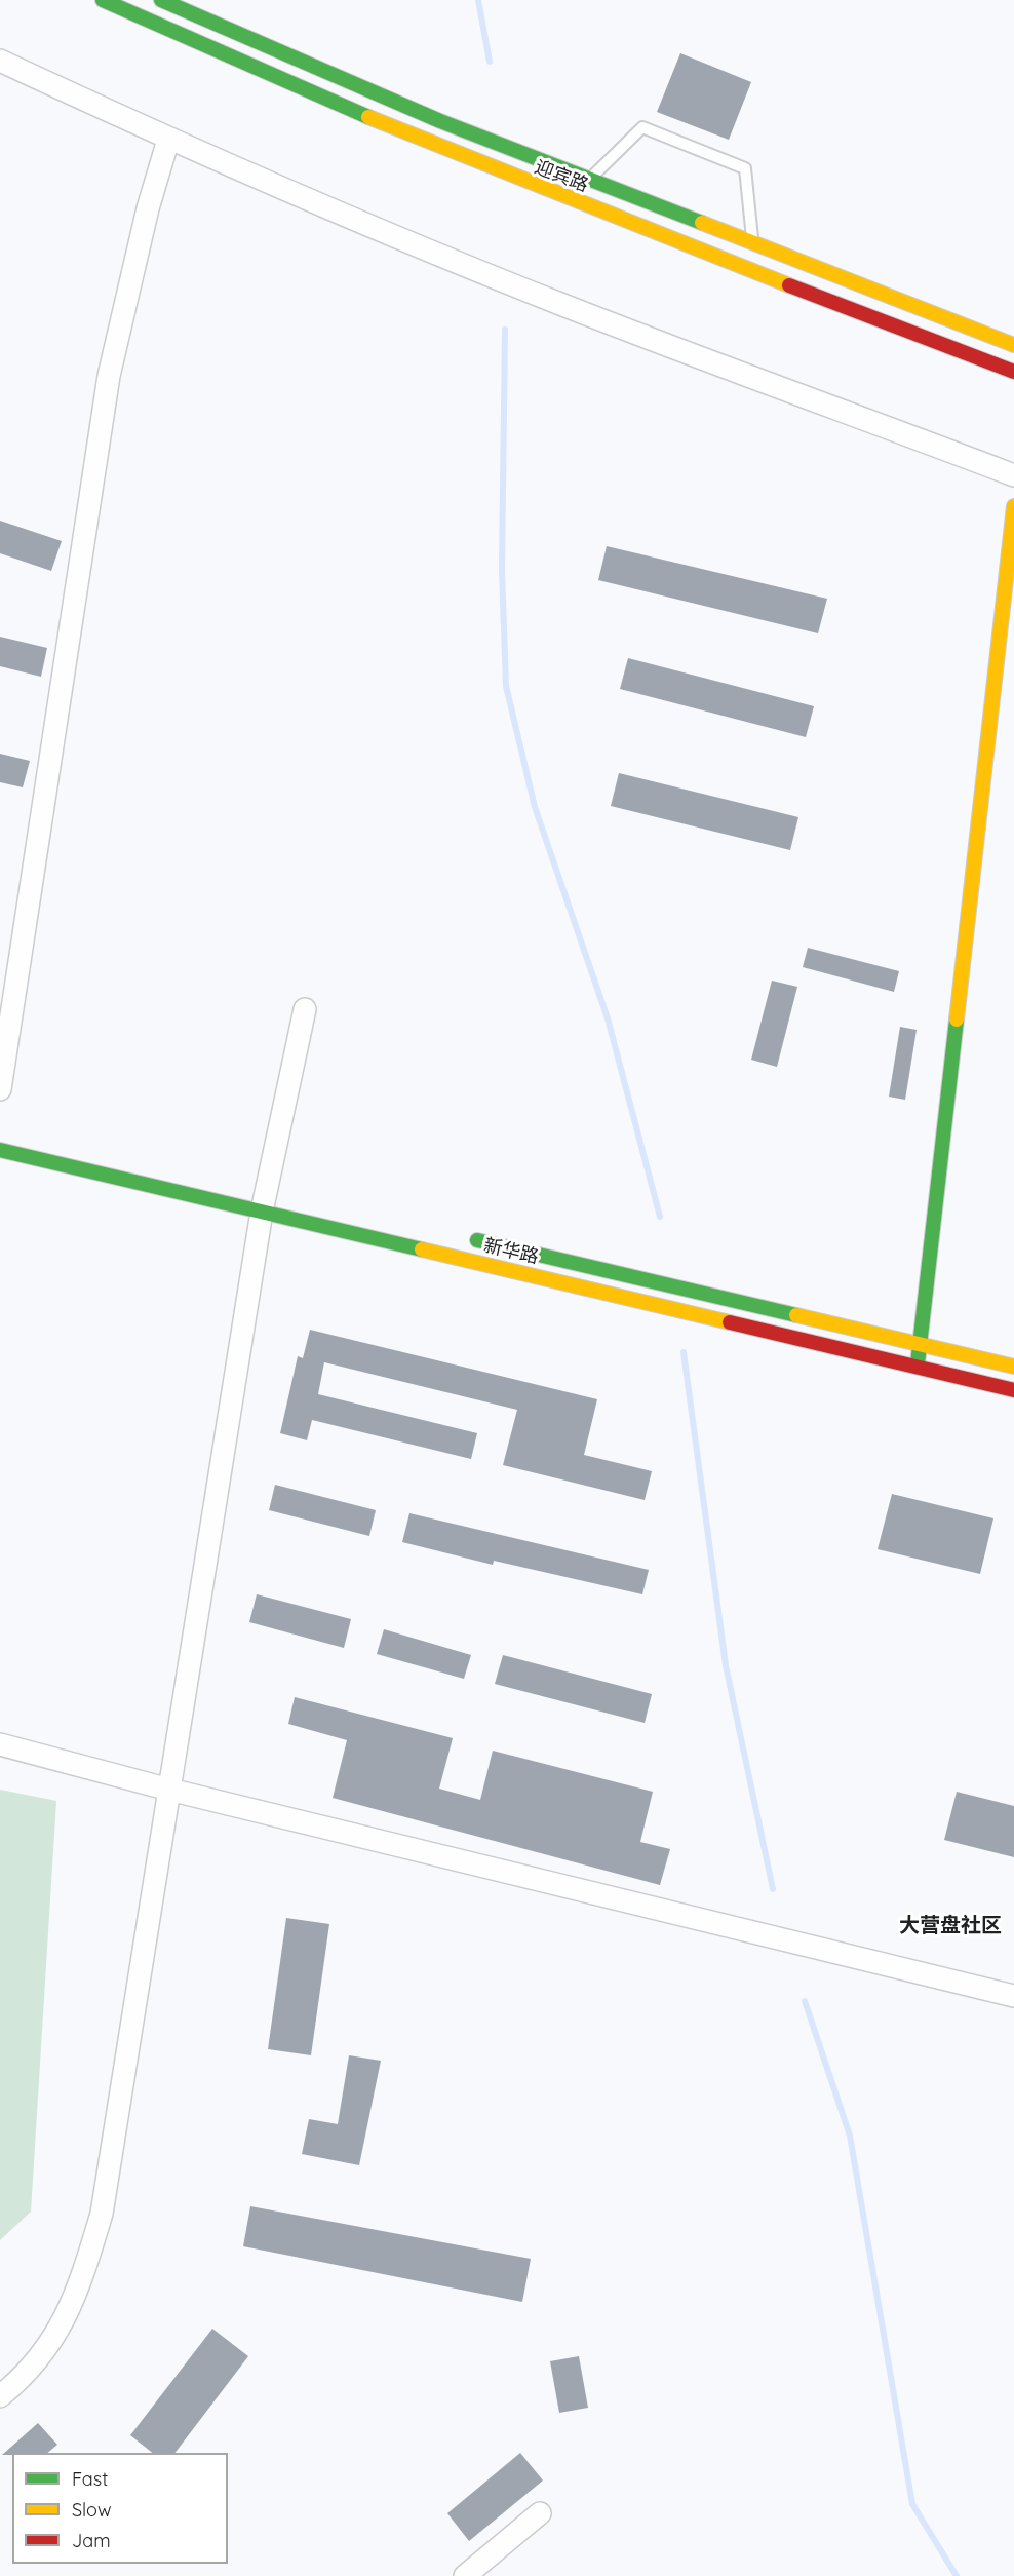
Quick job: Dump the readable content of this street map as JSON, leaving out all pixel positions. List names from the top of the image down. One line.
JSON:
{"streets":{"main road":["迎宾路","新华路"]},"districts":["大营盘社区"],"legend":["Fast","Slow","Jam"]}
